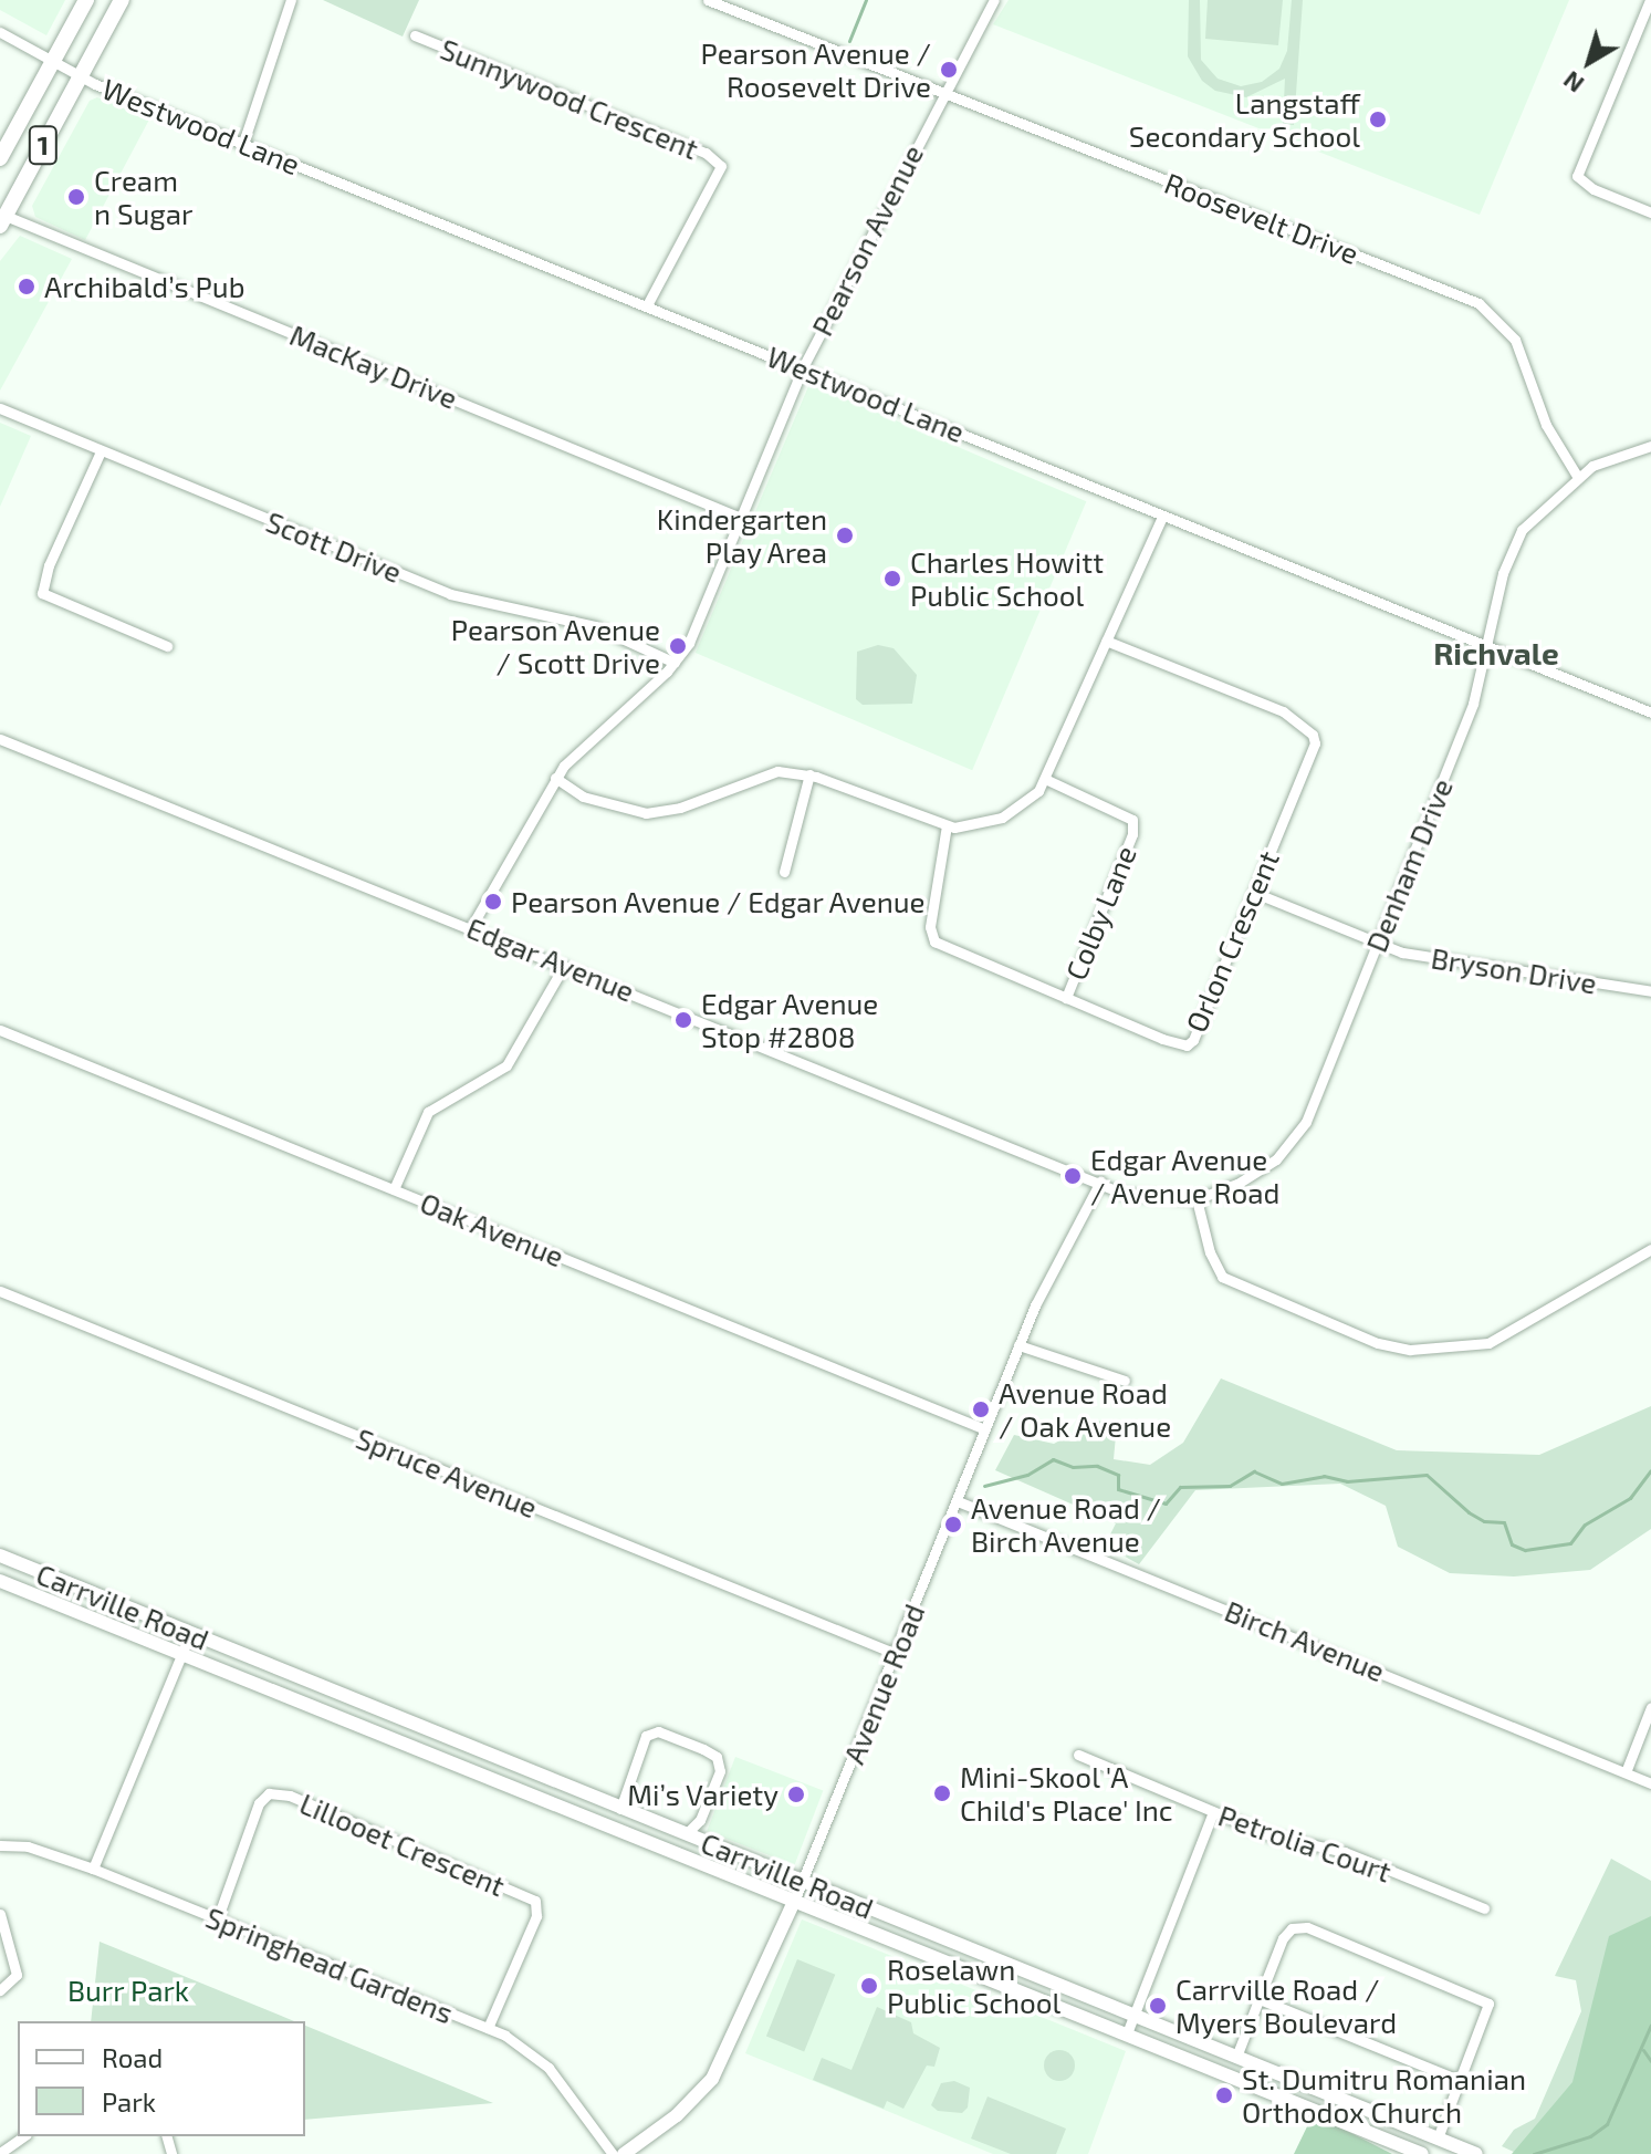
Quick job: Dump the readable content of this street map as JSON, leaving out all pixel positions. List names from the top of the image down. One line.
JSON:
{"streets":{"main road":["1","Carrville Road","Avenue Road"],"street":["Sunnywood Crescent","Westwood Lane","Roosevelt Drive","Pearson Avenue","MacKay Drive","Scott Drive","Denham Drive","Colby Lane","Orlon Crescent","Edgar Avenue","Bryson Drive","Oak Avenue","Spruce Avenue","Birch Avenue","Petrolia Court","Lillooet Crescent","Springhead Gardens"]},"crossings":[["Sunnywood Crescent","Westwood Lane"],["Westwood Lane","1"],["Westwood Lane","Pearson Avenue"],["Westwood Lane","Denham Drive"],["1","MacKay Drive"],["Roosevelt Drive","Pearson Avenue"],["Roosevelt Drive","Denham Drive"],["Pearson Avenue","MacKay Drive"],["Pearson Avenue","Scott Drive"],["Pearson Avenue","Edgar Avenue"],["Denham Drive","Edgar Avenue"],["Denham Drive","Bryson Drive"],["Denham Drive","Avenue Road"],["Colby Lane","Orlon Crescent"],["Orlon Crescent","Bryson Drive"],["Edgar Avenue","Avenue Road"],["Oak Avenue","Avenue Road"],["Spruce Avenue","Avenue Road"],["Carrville Road","Avenue Road"],["Birch Avenue","Avenue Road"],["Lillooet Crescent","Springhead Gardens"]],"districts":["Richvale"],"parks":["Burr Park"],"places":["Pearson Avenue / Roosevelt Drive","Langstaff Secondary School","Cream n Sugar","Archibald’s Pub","Kindergarten Play Area","Charles Howitt Public School","Pearson Avenue / Scott Drive","Pearson Avenue / Edgar Avenue","Edgar Avenue Stop #2808","Edgar Avenue / Avenue Road","Avenue Road / Oak Avenue","Avenue Road / Birch Avenue","Mini-Skool 'A Child's Place' Inc","Mi’s Variety","Roselawn Public School","Carrville Road / Myers Boulevard","St. Dumitru Romanian Orthodox Church"],"legend":["Road","Park"],"north":"bottom left"}
